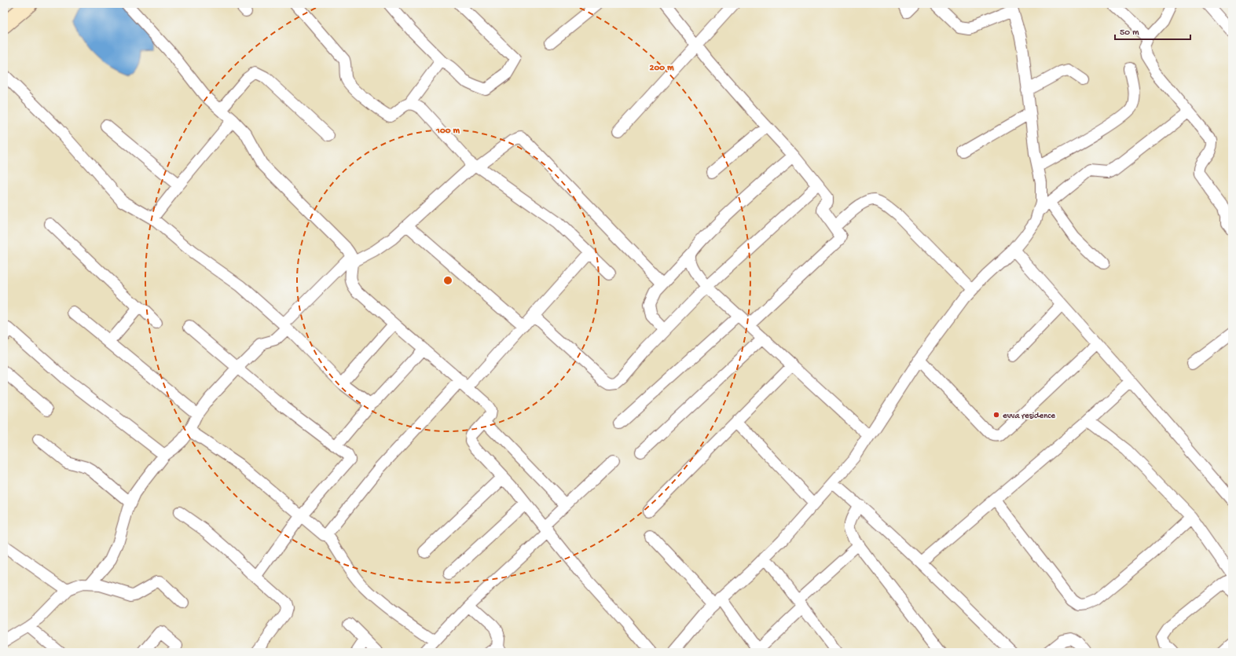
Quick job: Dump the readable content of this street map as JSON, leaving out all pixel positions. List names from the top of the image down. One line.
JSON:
{"places":["evva residence"],"scale_bar":"50 m","rings":["200 m","100 m"]}
